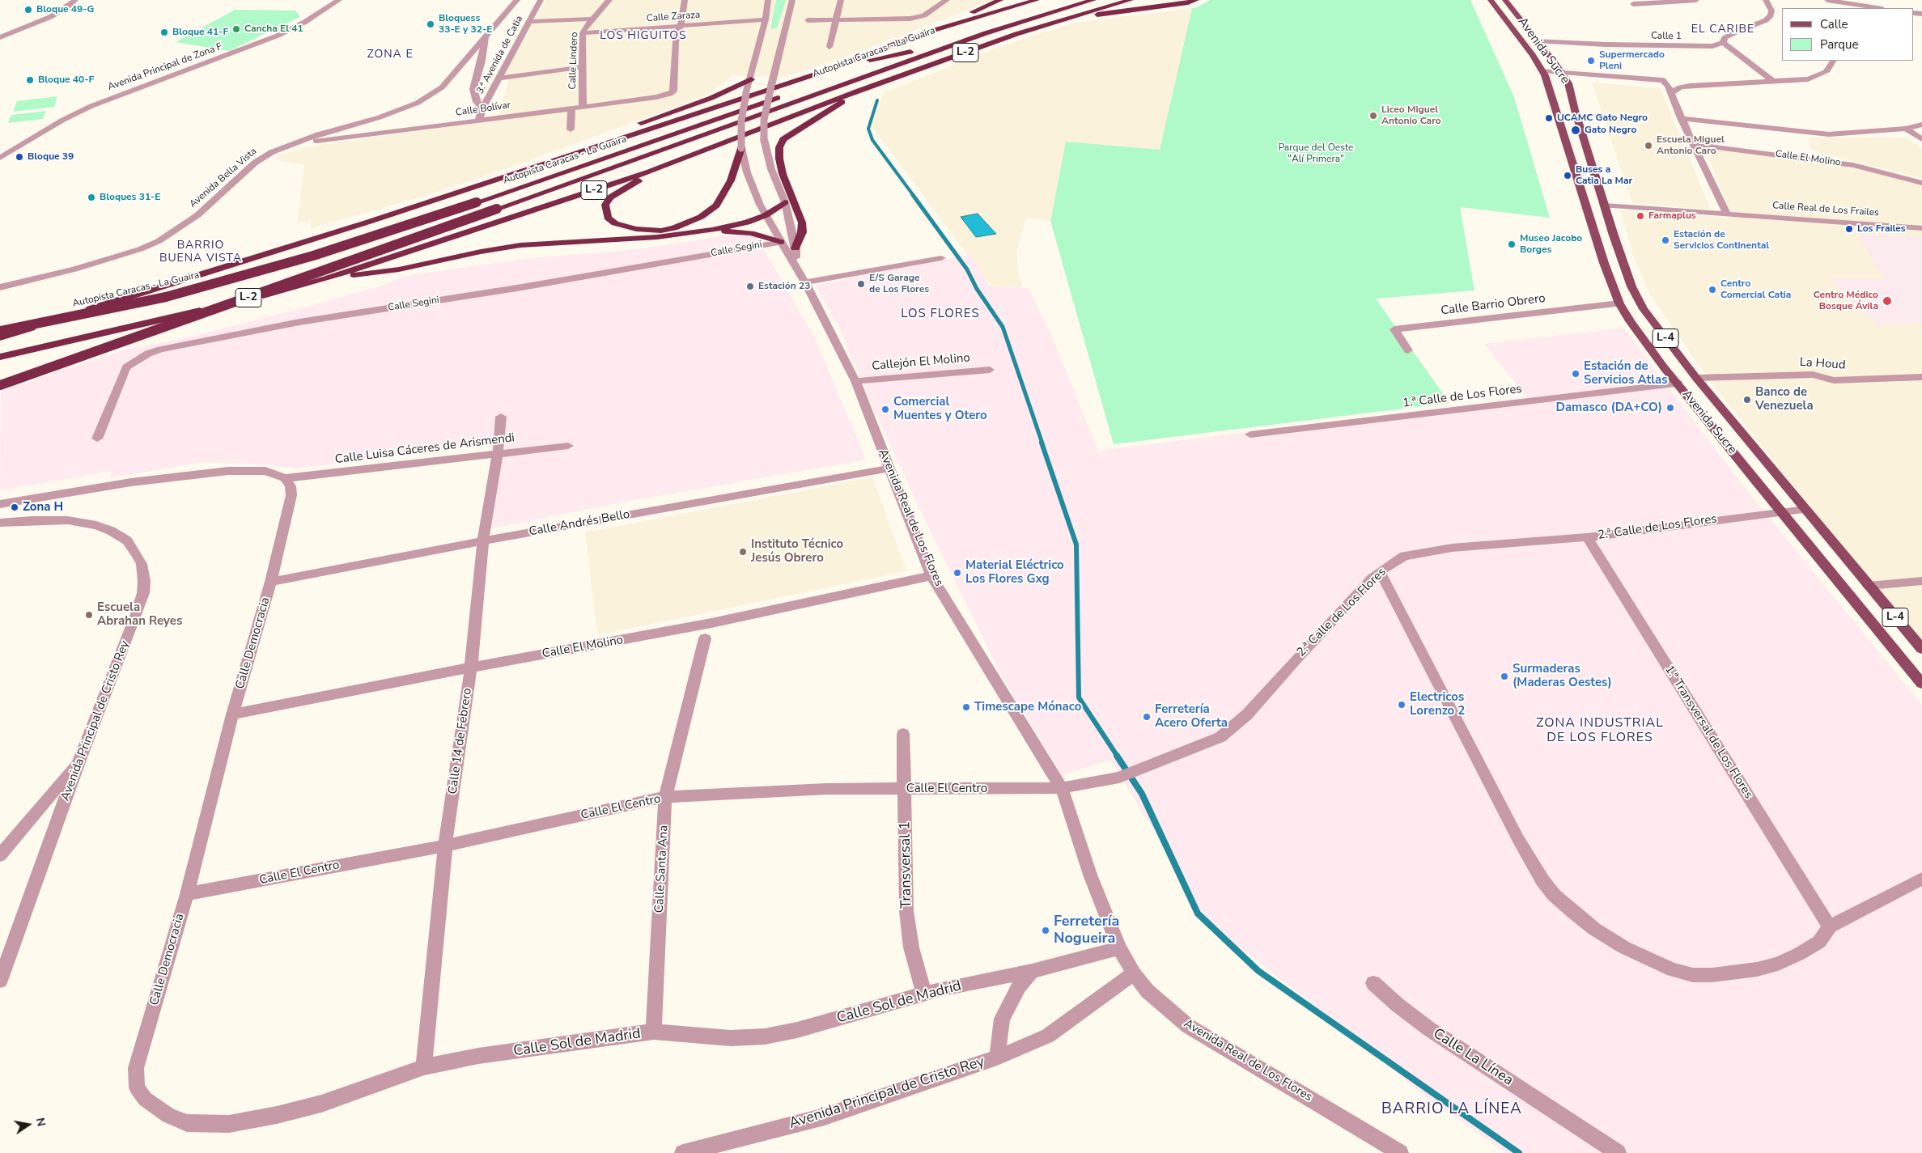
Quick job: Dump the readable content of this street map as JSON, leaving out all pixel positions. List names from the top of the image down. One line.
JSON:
{"streets":{"highway":["Autopista Caracas - La Guaira","L-2"],"main road":["Avenida Sucre","L-4"],"street":["Calle Zaraza","Calle 1","3.ª Avenida de Catia","Calle Lindero","Avenida Principal de Zona F","Calle Bolívar","Calle El Molino","Avenida Bella Vista","Calle Real de Los Frailes","Calle Segini","Calle Barrio Obrero","Callejón El Molino","La Houd","1.ª Calle de Los Flores","Calle Luisa Cáceres de Arismendi","Avenida Real de Los Flores","Calle Andrés Bello","2.ª Calle de Los Flores","Calle Democracia","Avenida Principal de Cristo Rey","1.ª Transversal de Los Flores","Calle 14 de Febrero","Calle El Centro","Transversal 1","Calle Santa Ana","Calle Sol de Madrid","Calle La Línea"]},"crossings":[["Calle Zaraza","Calle Lindero"],["Calle Zaraza","Calle Bolívar"],["Calle Zaraza","Avenida Real de Los Flores"],["Calle 1","Avenida Sucre"],["Avenida Sucre","Calle Real de Los Frailes"],["Avenida Sucre","Calle Barrio Obrero"],["Avenida Sucre","La Houd"],["Avenida Sucre","1.ª Calle de Los Flores"],["Avenida Sucre","2.ª Calle de Los Flores"],["Autopista Caracas - La Guaira","L-2"],["3.ª Avenida de Catia","Calle Bolívar"],["Calle Lindero","Calle Bolívar"],["Calle Bolívar","Avenida Bella Vista"],["Calle El Molino","Avenida Real de Los Flores"],["Calle El Molino","Calle Democracia"],["Calle El Molino","Calle 14 de Febrero"],["Calle Segini","Avenida Real de Los Flores"],["Callejón El Molino","Avenida Real de Los Flores"],["Calle Luisa Cáceres de Arismendi","Calle Democracia"],["Calle Luisa Cáceres de Arismendi","Calle 14 de Febrero"],["Avenida Real de Los Flores","Calle Andrés Bello"],["Avenida Real de Los Flores","2.ª Calle de Los Flores"],["Avenida Real de Los Flores","Avenida Principal de Cristo Rey"],["Avenida Real de Los Flores","Calle El Centro"],["Calle Andrés Bello","Calle Democracia"],["Calle Andrés Bello","Calle 14 de Febrero"],["2.ª Calle de Los Flores","1.ª Transversal de Los Flores"],["2.ª Calle de Los Flores","Calle El Centro"],["Calle Democracia","Calle El Centro"],["Calle Democracia","Calle Sol de Madrid"],["Avenida Principal de Cristo Rey","Calle Sol de Madrid"],["Calle 14 de Febrero","Calle El Centro"],["Calle 14 de Febrero","Calle Sol de Madrid"],["Calle El Centro","Transversal 1"],["Calle El Centro","Calle Santa Ana"],["Transversal 1","Calle Sol de Madrid"],["Calle Santa Ana","Calle Sol de Madrid"]],"districts":["EL CARIBE","LOS HIGUITOS","ZONA E","BARRIO BUENA VISTA","LOS FLORES","ZONA INDUSTRIAL DE LOS FLORES","BARRIO LA LÍNEA"],"parks":["Parque del Oeste \"Alí Primera\""],"places":["Bloque 49-G","Bloquess 33-E y 32-E","Cancha El 41","Bloque 41-F","Supermercado Pleni","Bloque 40-F","Liceo Miguel Antonio Caro","UCAMC Gato Negro","Gato Negro","Escuela Miguel Antonio Caro","Bloque 39","Buses a Catia La Mar","Bloques 31-E","Farmaplus","Los Frailes","Estación de Servicios Continental","Museo Jacobo Borges","E/S Garage de Los Flores","Estación 23","Centro Comercial Catia","Centro Médico Bosque Ávila","Estación de Servicios Atlas","Banco de Venezuela","Damasco (DA+CO)","Comercial Muentes y Otero","Zona H","Instituto Técnico Jesús Obrero","Material Eléctrico Los Flores Gxg","Escuela Abrahan Reyes","Surmaderas (Maderas Oestes)","Electricos Lorenzo 2","Timescape Mónaco","Ferretería Acero Oferta","Ferretería Nogueira"],"legend":["Calle","Parque"],"north":"right"}
